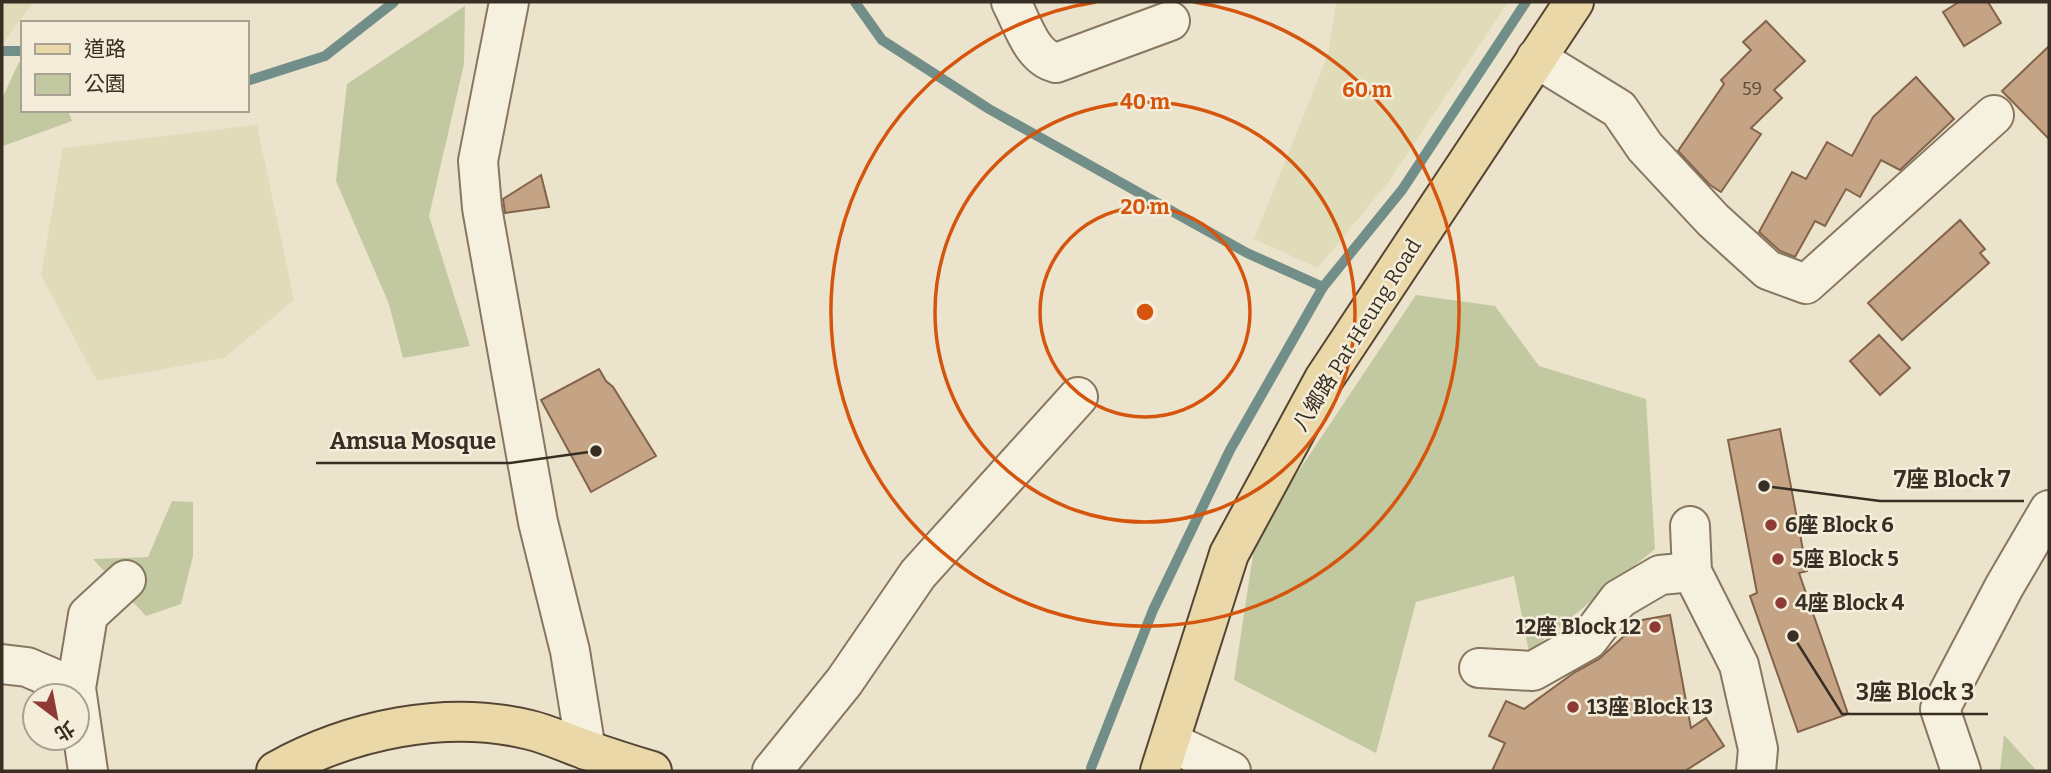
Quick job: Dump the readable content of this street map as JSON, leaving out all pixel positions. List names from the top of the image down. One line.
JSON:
{"streets":{"main road":["八鄉路 Pat Heung Road"]},"places":["Amsua Mosque","7座 Block 7","6座 Block 6","5座 Block 5","4座 Block 4","12座 Block 12","3座 Block 3","13座 Block 13"],"house_numbers":["59"],"legend":["道路","公園"],"north":"bottom right","rings":["60 m","40 m","20 m"]}
